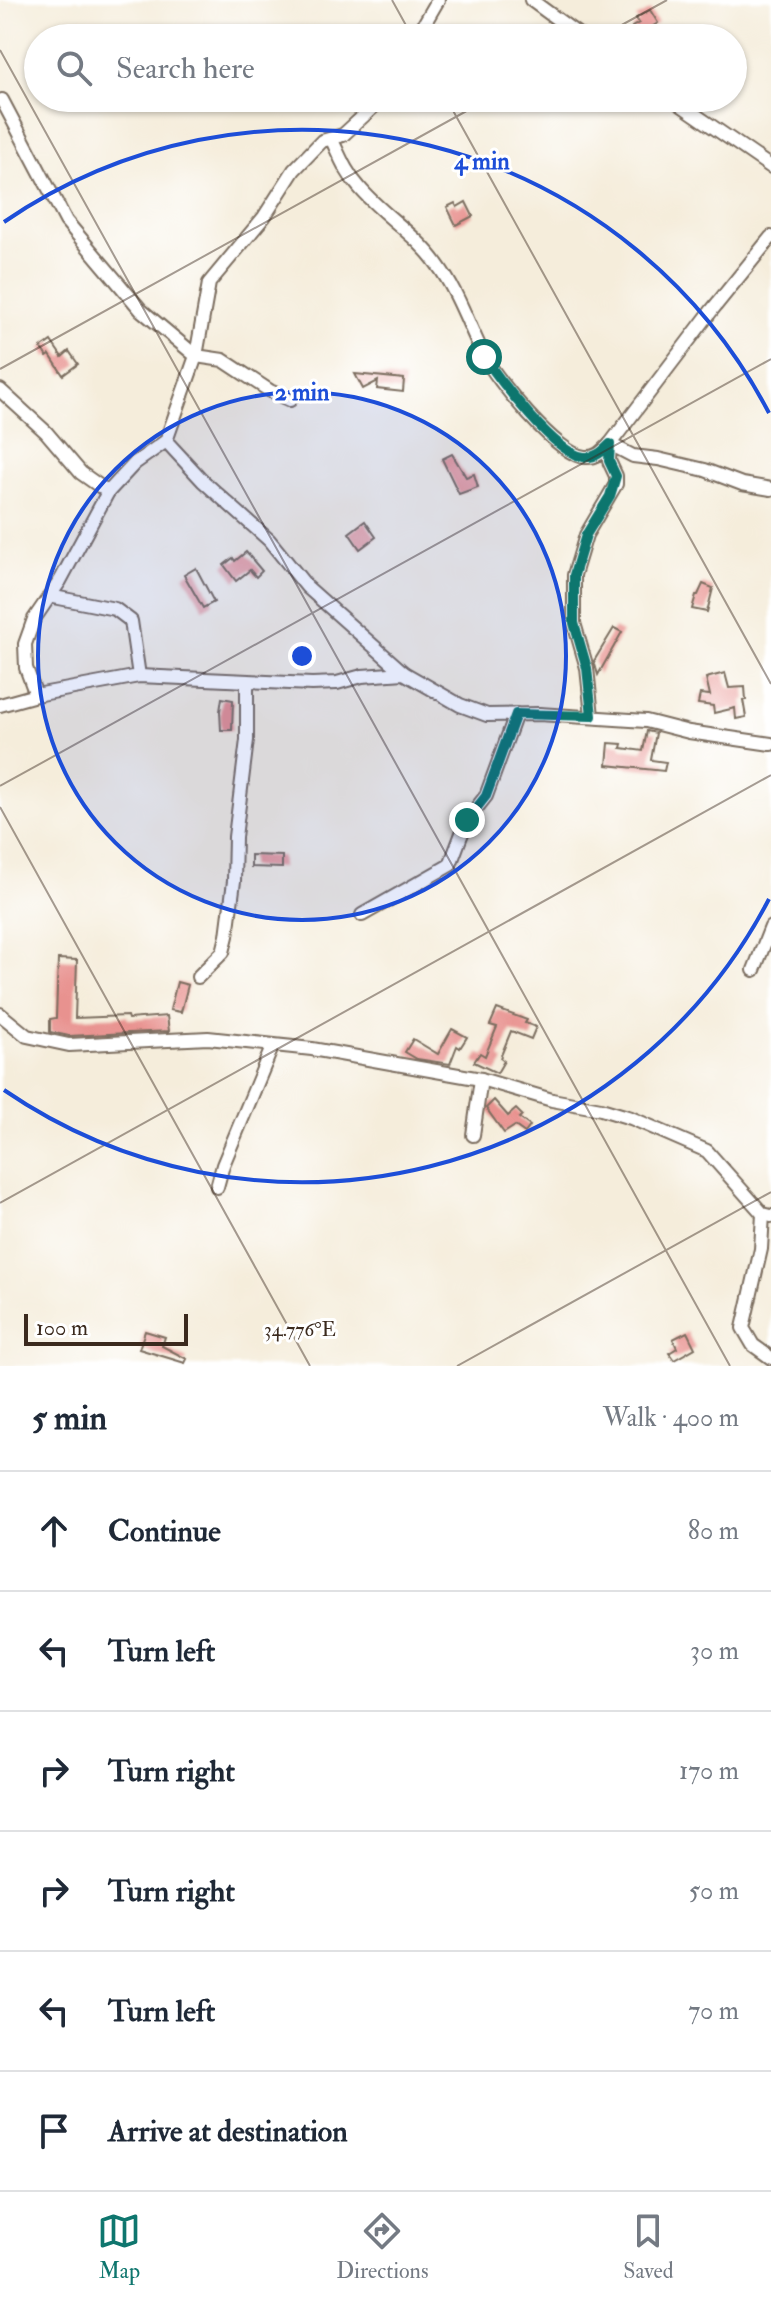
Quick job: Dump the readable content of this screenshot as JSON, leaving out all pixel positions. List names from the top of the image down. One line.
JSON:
{"scale_bar":"100 m","page":{"search":"Search here","scale":"100 m","heading":["5 min","Walk · 400 m"],"list":[["Continue","80 m"],["Turn left","30 m"],["Turn right","170 m"],["Turn right","50 m"],["Turn left","70 m"],"Arrive at destination"],"nav":["Map","Directions","Saved"]},"coordinates":["34.776°E"],"rings":["4 min","2 min"]}
